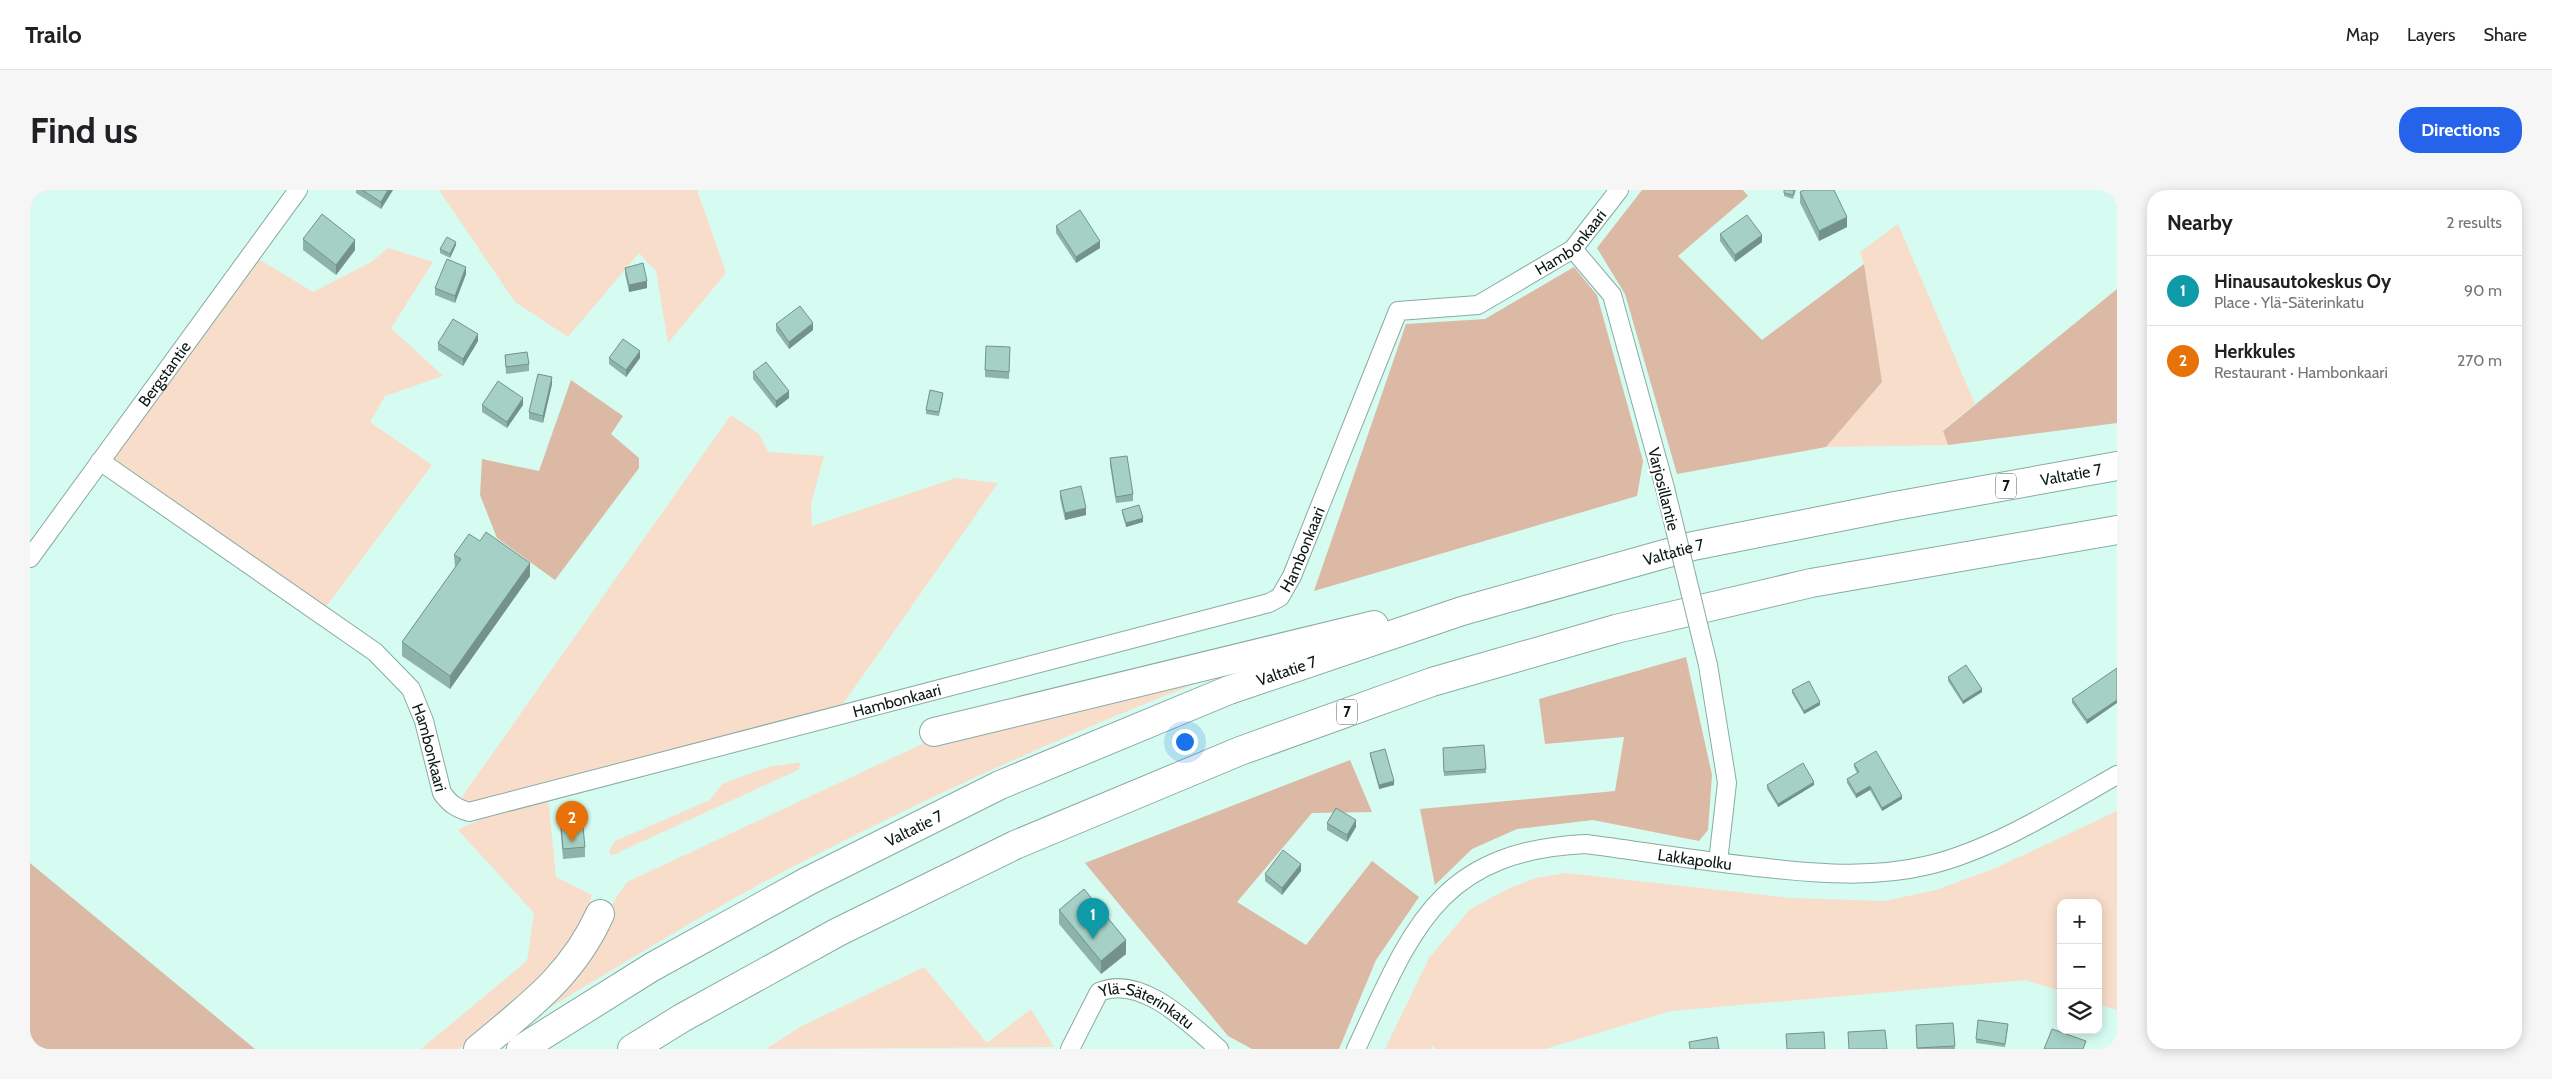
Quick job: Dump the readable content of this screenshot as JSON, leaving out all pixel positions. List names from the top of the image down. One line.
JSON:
{"streets":{"highway":["Valtatie 7","7"],"street":["Hambonkaari","Bergstantie","Varjosillantie","Lakkapolku","Ylä-Säterinkatu"]},"crossings":[["Hambonkaari","Bergstantie"],["Hambonkaari","Varjosillantie"],["Varjosillantie","Lakkapolku"]],"page":{"header":"Trailo","nav":["Map","Layers","Share"],"buttons":"Directions","title":"Find us","heading":["Nearby","2 results"],"list":[{"mark":"1","name":"Hinausautokeskus Oy","note":"Place · Ylä-Säterinkatu","value":"90 m"},{"mark":"2","name":"Herkkules","note":"Restaurant · Hambonkaari","value":"270 m"}],"pins":["2","1"],"map_buttons":["+","−"]}}
